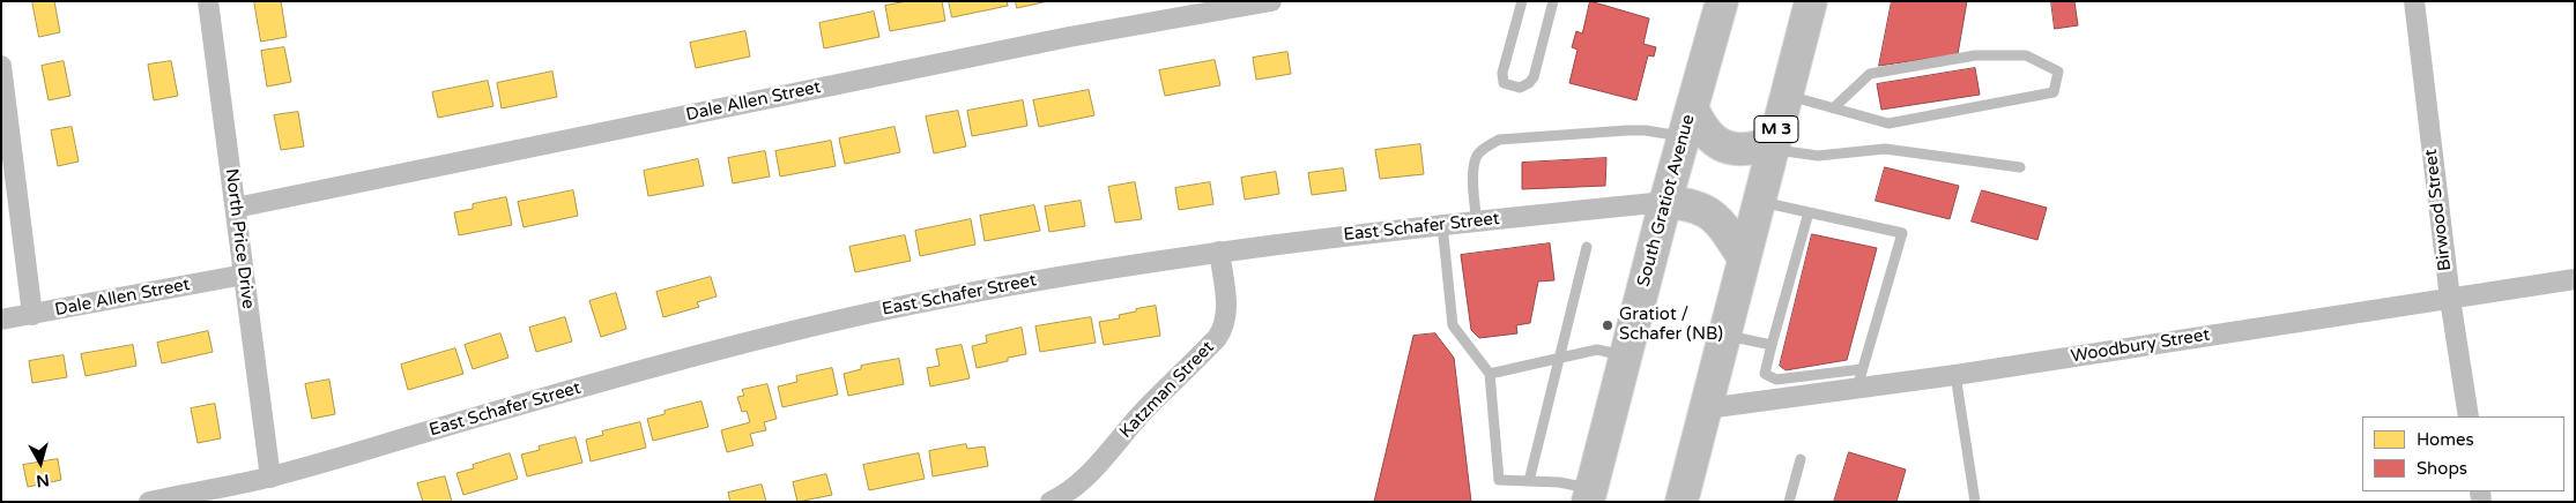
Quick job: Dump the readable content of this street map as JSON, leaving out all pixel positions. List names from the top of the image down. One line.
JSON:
{"streets":{"main road":["M 3","South Gratiot Avenue"],"street":["Dale Allen Street","Birwood Street","East Schafer Street","North Price Drive","Woodbury Street","Katzman Street"]},"crossings":[["Dale Allen Street","North Price Drive"],["M 3","Woodbury Street"],["South Gratiot Avenue","East Schafer Street"],["Birwood Street","Woodbury Street"],["East Schafer Street","North Price Drive"],["East Schafer Street","Katzman Street"]],"places":["Gratiot / Schafer (NB)"],"legend":["Homes","Shops"],"north":"bottom"}
